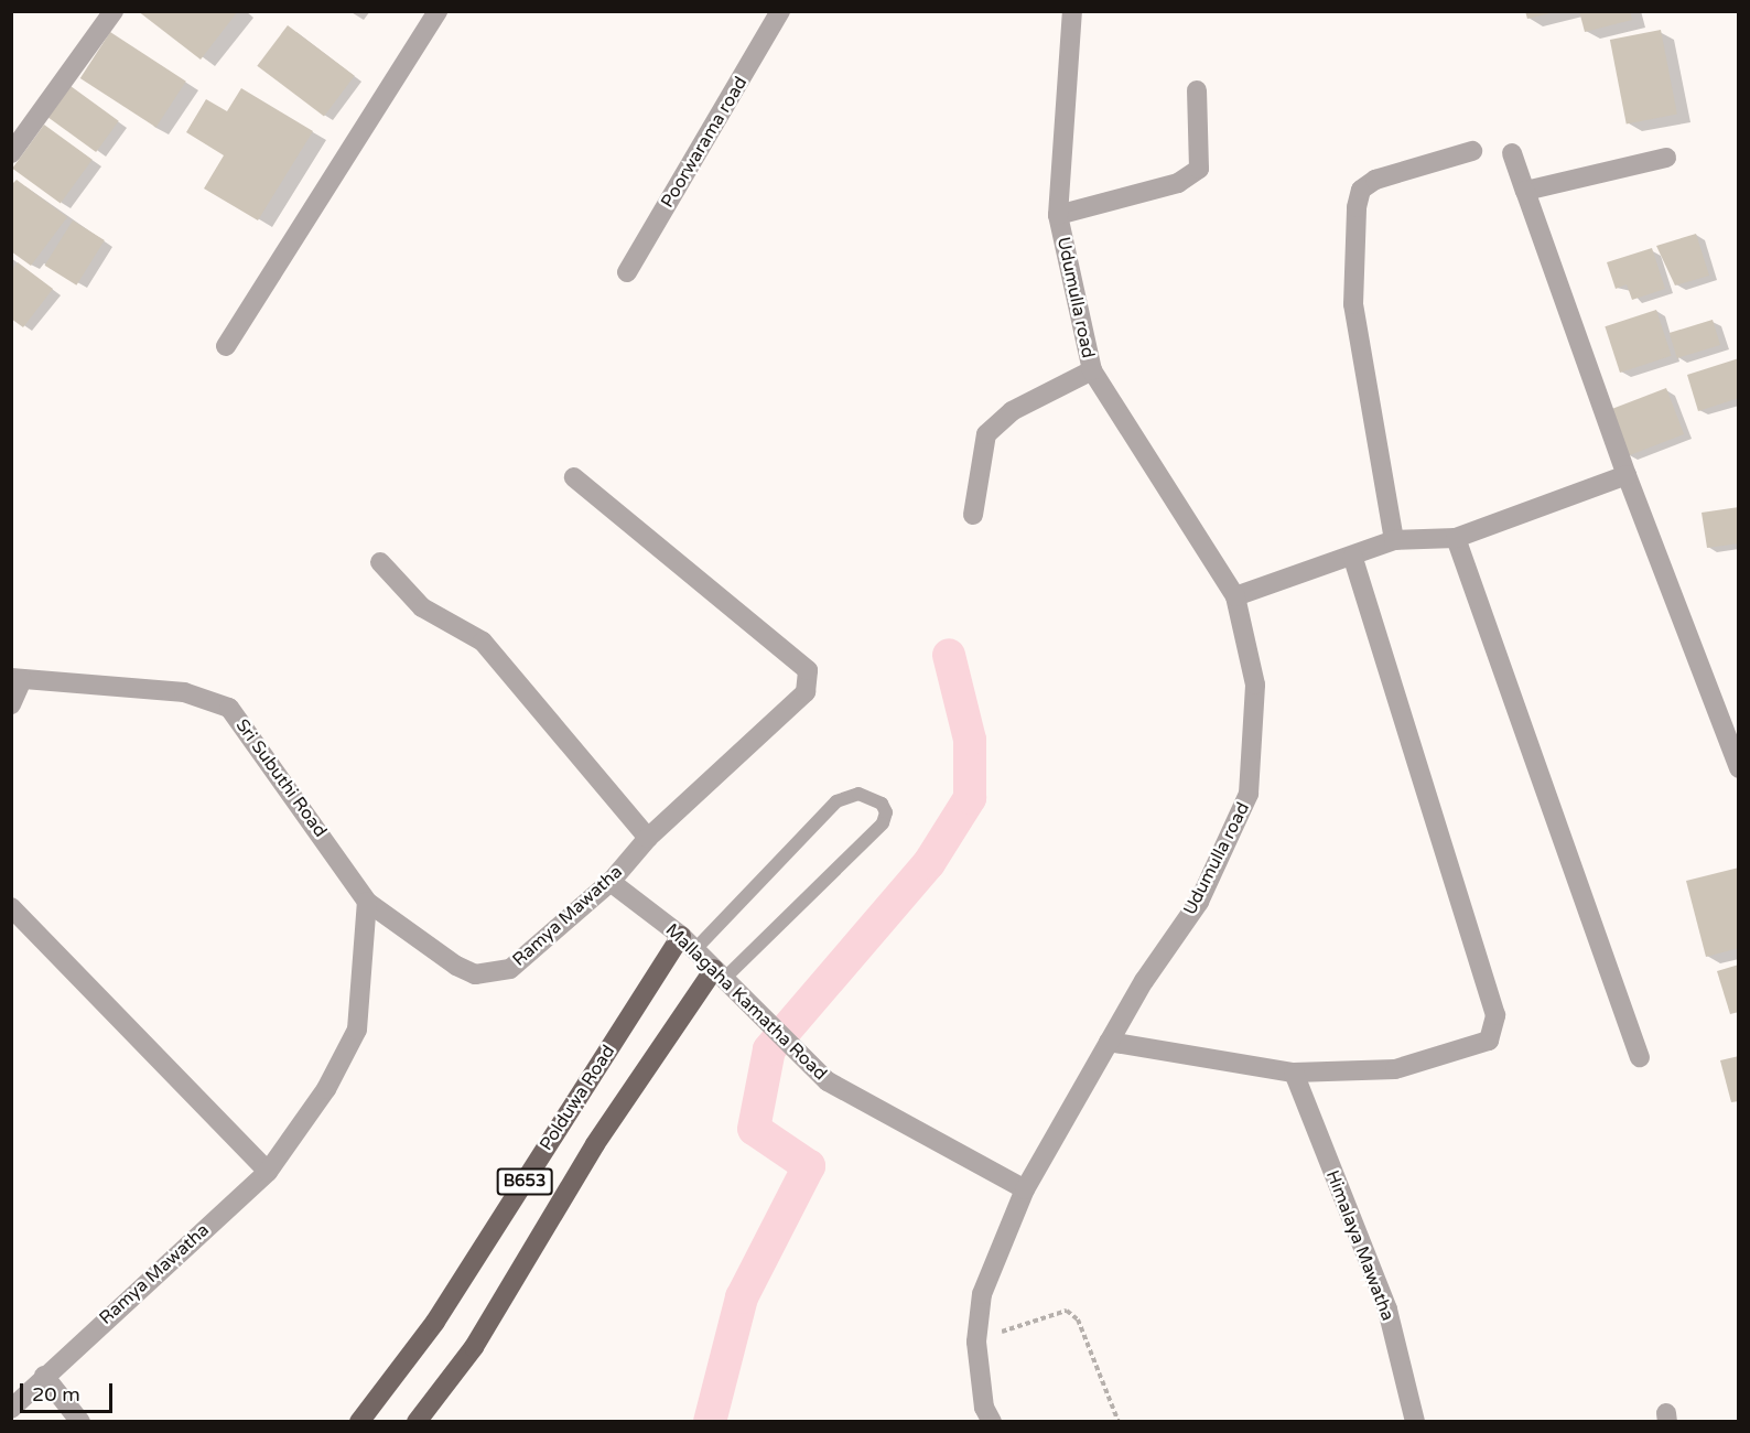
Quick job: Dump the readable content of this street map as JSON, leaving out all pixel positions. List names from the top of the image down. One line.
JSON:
{"streets":{"main road":["Polduwa Road","B653"],"street":["Poorwarama road","Udumulla road","Sri Subuthi Road","Ramya Mawatha","Mallagaha Kamatha Road","Himalaya Mawatha"]},"crossings":[["Udumulla road","Mallagaha Kamatha Road"],["Sri Subuthi Road","Ramya Mawatha"],["Ramya Mawatha","Mallagaha Kamatha Road"],["Mallagaha Kamatha Road","Polduwa Road"],["Mallagaha Kamatha Road","B653"]],"scale_bar":"20 m"}
